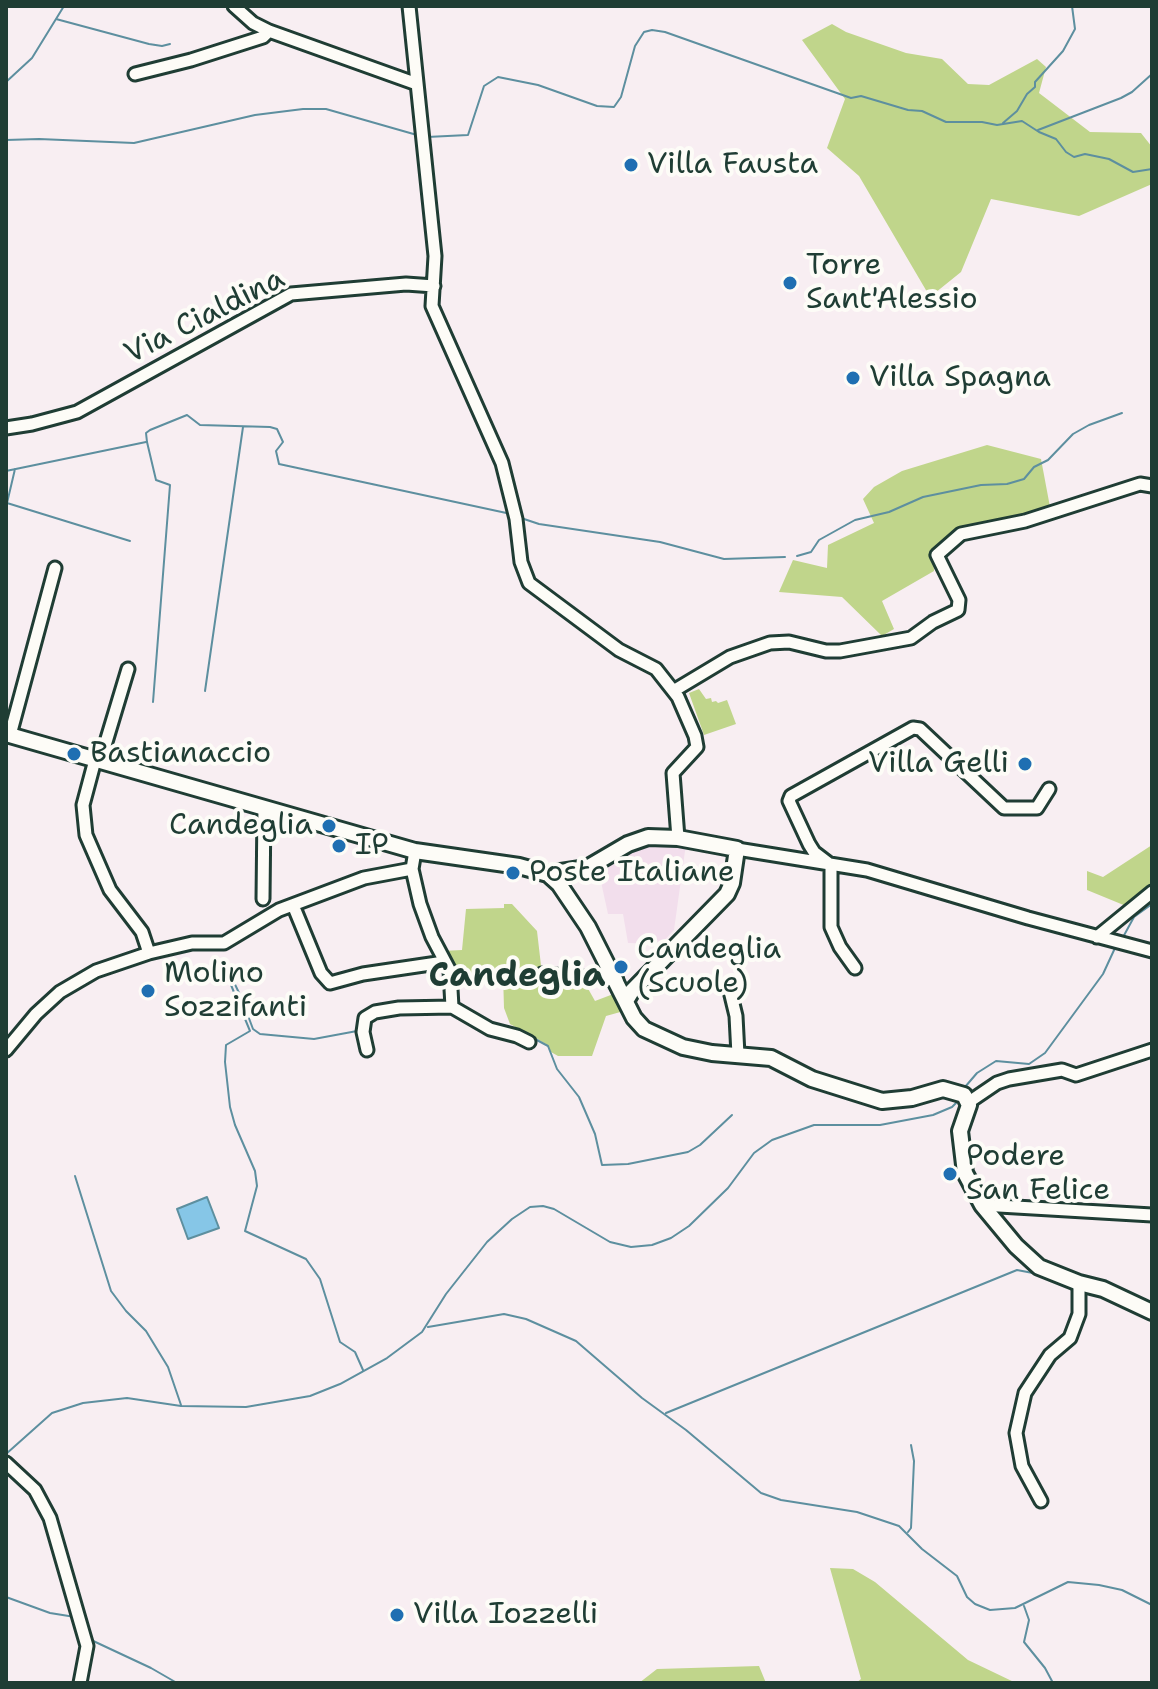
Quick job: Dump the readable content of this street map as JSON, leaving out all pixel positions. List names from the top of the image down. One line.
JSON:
{"streets":{"street":["Via Cialdina"]},"districts":["Candeglia"],"places":["Villa Fausta","Torre Sant'Alessio","Villa Spagna","Bastianaccio","Villa Gelli","Candeglia","IP","Poste Italiane","Candeglia (Scuole)","Molino Sozzifanti","Podere San Felice","Villa Iozzelli"]}
